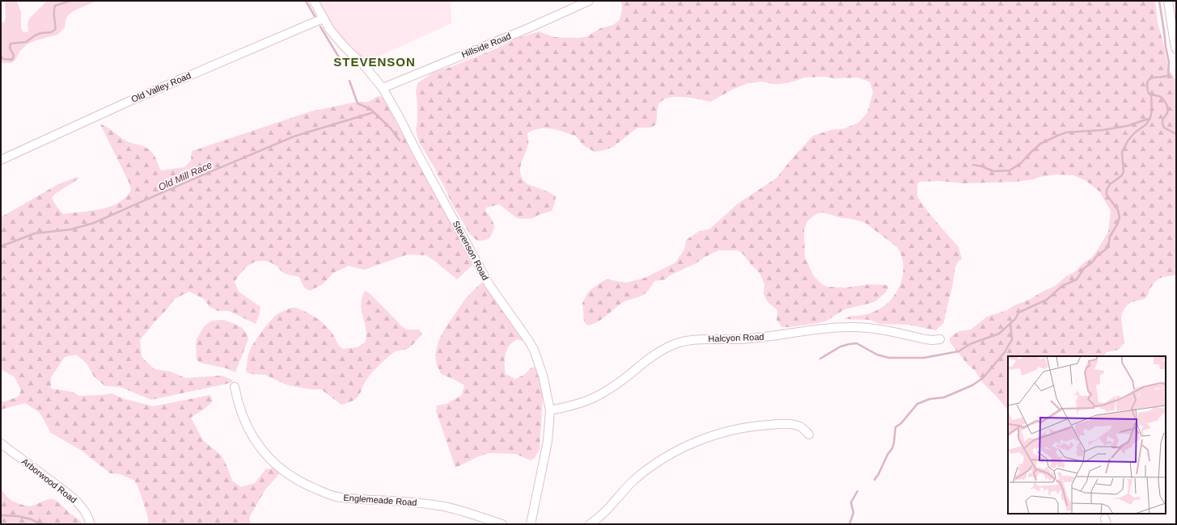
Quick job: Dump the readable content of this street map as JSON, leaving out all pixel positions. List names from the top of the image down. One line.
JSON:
{"streets":{"street":["Hillside Road","Old Valley Road","Stevenson Road","Halcyon Road","Arborwood Road","Englemeade Road"]},"crossings":[["Hillside Road","Stevenson Road"],["Old Valley Road","Stevenson Road"],["Stevenson Road","Halcyon Road"]],"districts":["STEVENSON"],"water":["Old Mill Race"]}
